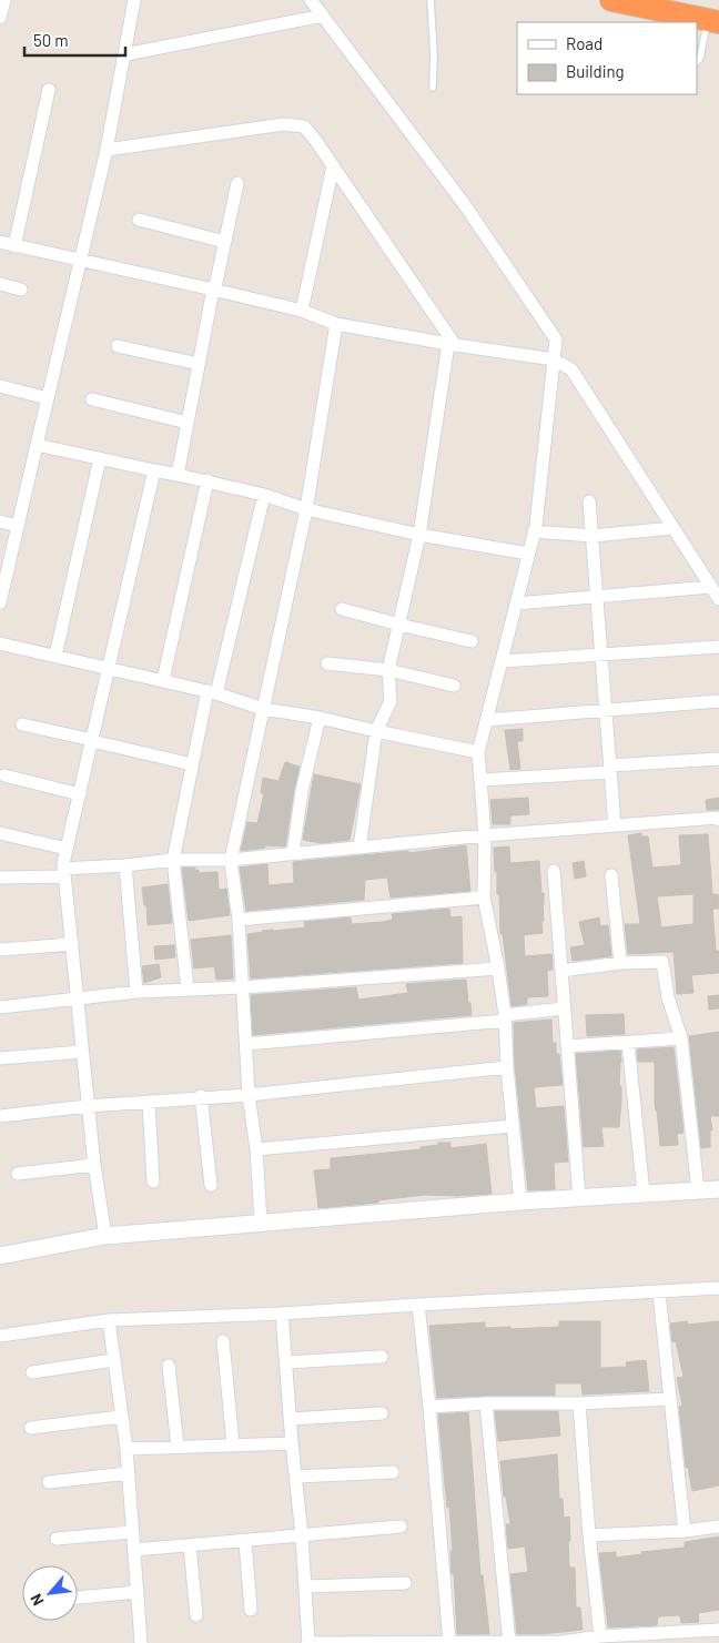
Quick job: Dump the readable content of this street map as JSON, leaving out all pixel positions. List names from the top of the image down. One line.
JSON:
{"legend":["Road","Building"],"scale_bar":"50 m","north":"bottom left"}
